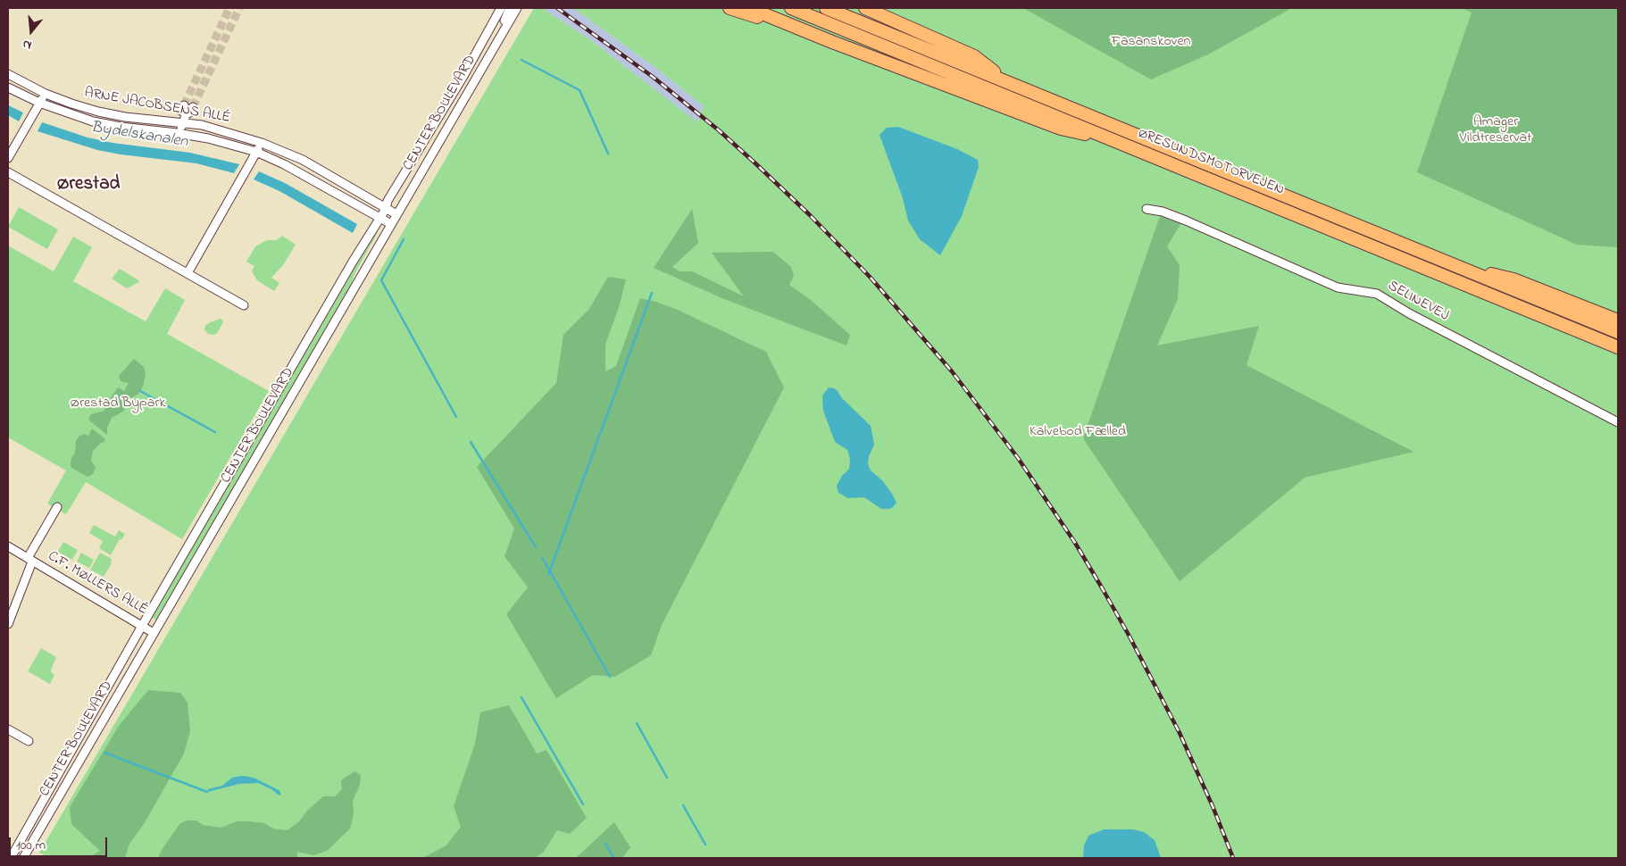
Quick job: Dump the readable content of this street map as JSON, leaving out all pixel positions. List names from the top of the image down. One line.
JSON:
{"streets":{"highway":["ØRESUNDSMOTORVEJEN"],"street":["ARNE JACOBSENS ALLÉ","CENTER BOULEVARD","SELINEVEJ","C.F. MØLLERS ALLÉ"]},"crossings":[["ARNE JACOBSENS ALLÉ","CENTER BOULEVARD"],["CENTER BOULEVARD","C.F. MØLLERS ALLÉ"]],"districts":["Ørestad"],"water":["Bydelskanalen"],"parks":["Fasanskoven","Amager Vildtreservat","Ørestad Bypark","Kalvebod Fælled"],"scale_bar":"100 m","north":"bottom"}
